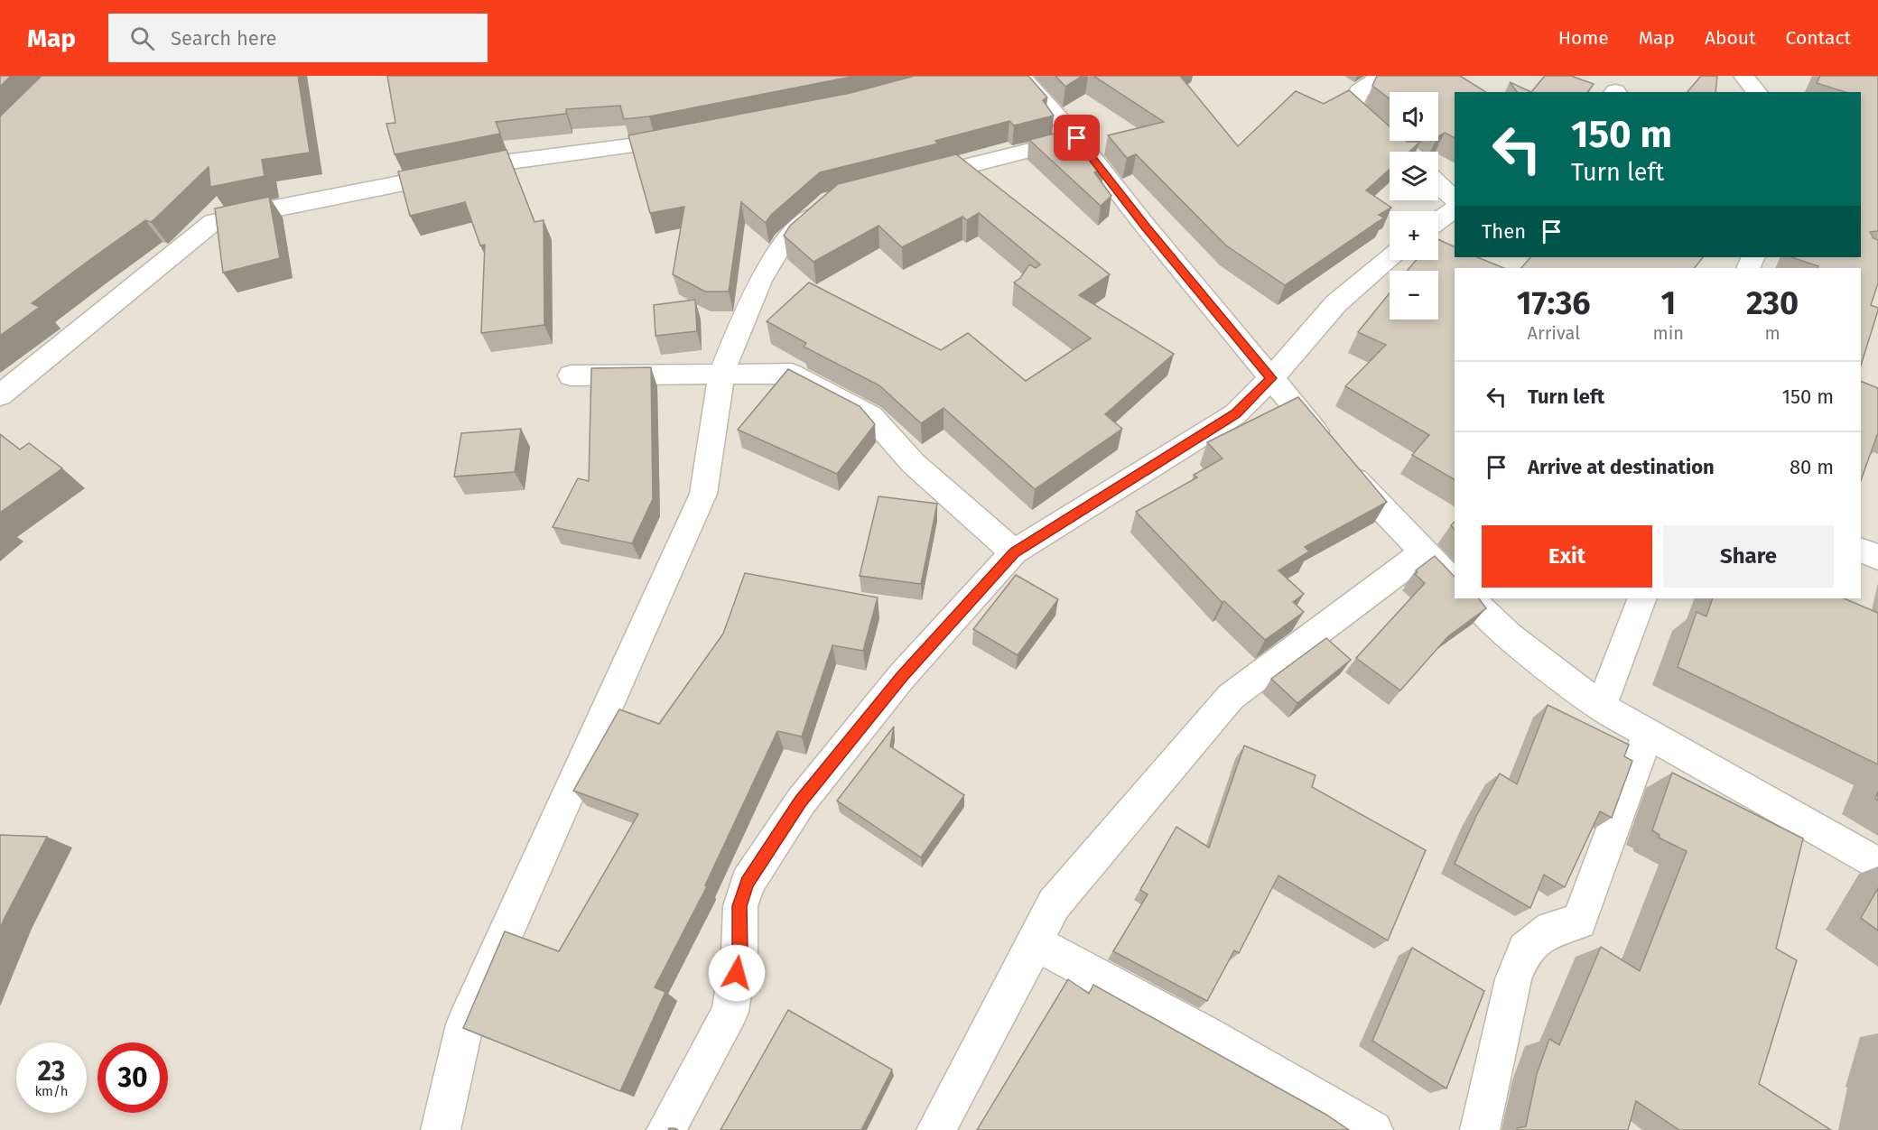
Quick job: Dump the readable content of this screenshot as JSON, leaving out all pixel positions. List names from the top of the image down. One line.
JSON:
{"page":{"header":"Map","search":"Search here","nav":["Home","Map","About","Contact"],"map_buttons":["+","−"],"turn":["150 m","Turn left"],"then":"Then","eta":["17:36","Arrival","1","min","230","m"],"list":[{"name":"Turn left","value":"150 m"},{"name":"Arrive at destination","value":"80 m"}],"buttons":["Exit","Share"],"speed":"23 km/h","limit":"30"}}
